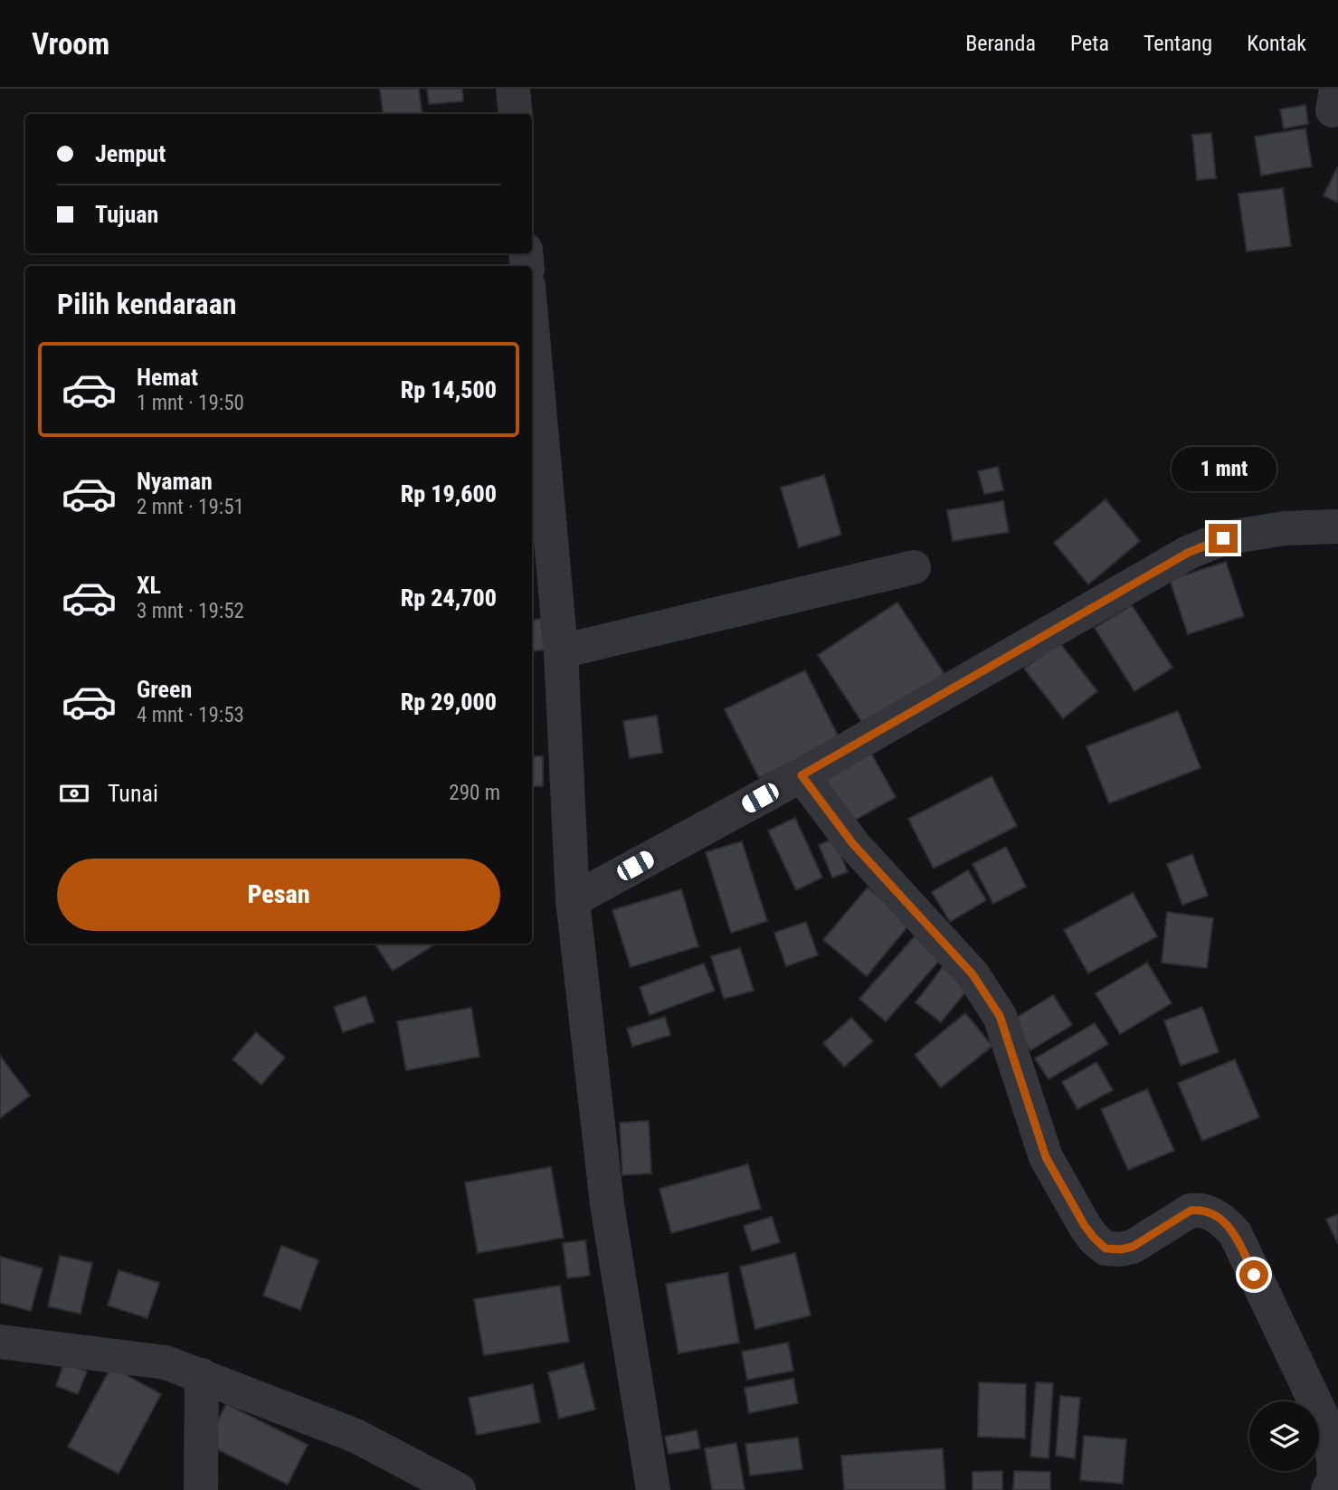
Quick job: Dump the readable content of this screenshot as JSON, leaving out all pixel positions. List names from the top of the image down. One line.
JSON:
{"page":{"header":"Vroom","nav":["Beranda","Peta","Tentang","Kontak"],"banner":["Jemput","Tujuan"],"heading":"Pilih kendaraan","list":[{"name":"Hemat","note":"1 mnt · 19:50","value":"Rp 14,500"},{"name":"Nyaman","note":"2 mnt · 19:51","value":"Rp 19,600"},{"name":"XL","note":"3 mnt · 19:52","value":"Rp 24,700"},{"name":"Green","note":"4 mnt · 19:53","value":"Rp 29,000"}],"bubble":"1 mnt","pay":["Tunai","290 m"],"buttons":"Pesan"}}
